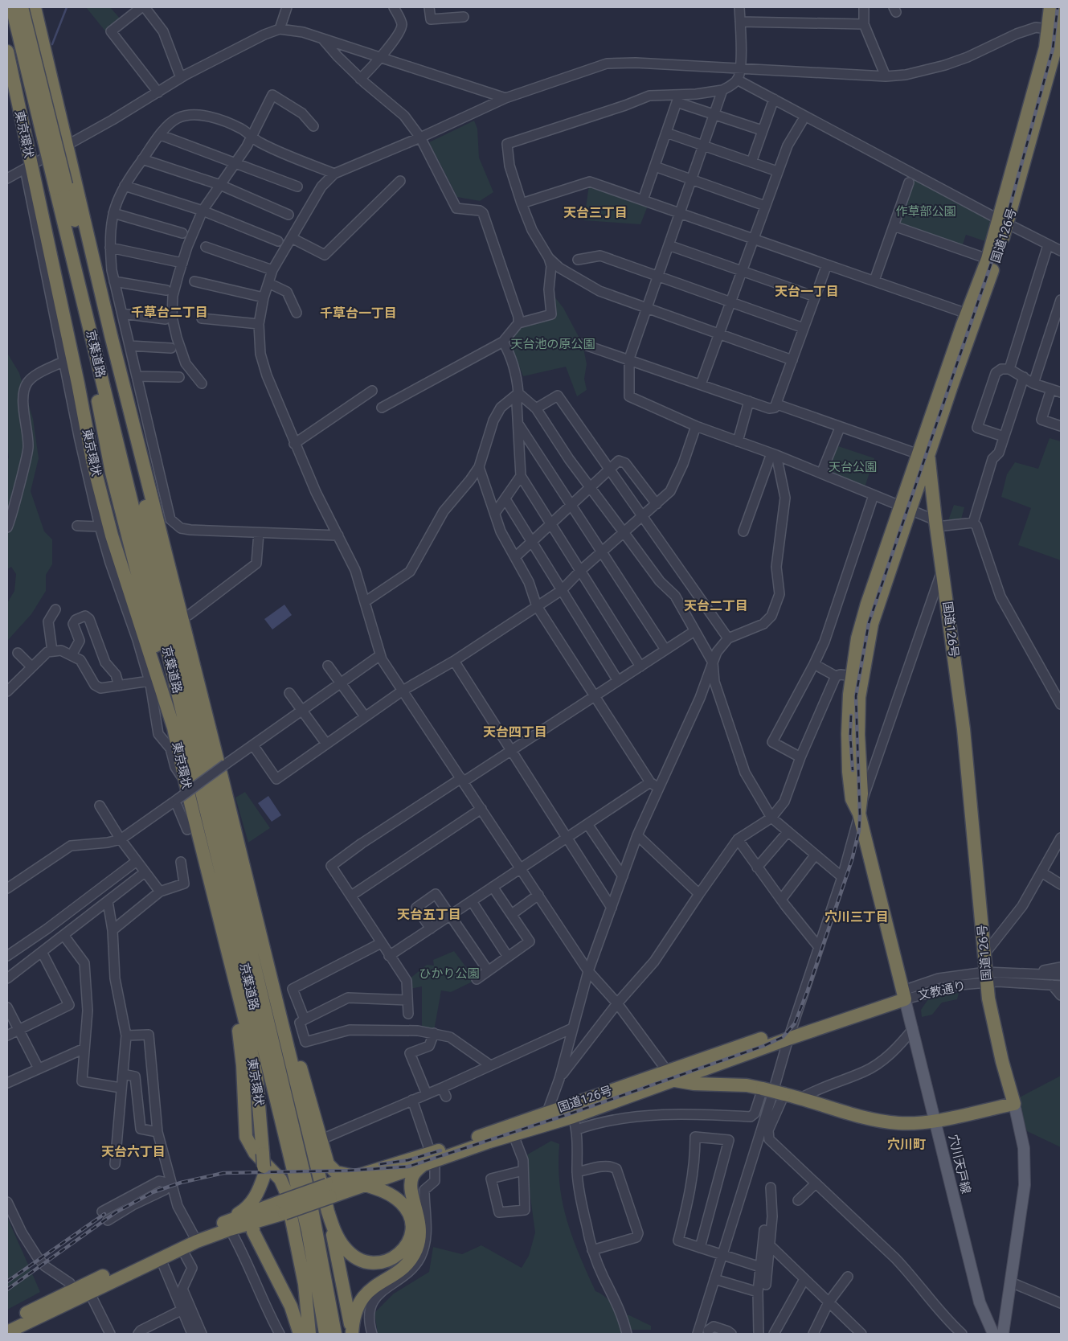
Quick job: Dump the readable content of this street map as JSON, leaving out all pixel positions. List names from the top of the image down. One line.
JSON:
{"streets":{"highway":["東京環状","国道126号","京葉道路"],"main road":["穴川天戸線"],"street":["文教通り"]},"crossings":[["東京環状","国道126号"],["国道126号","文教通り"],["国道126号","穴川天戸線"],["文教通り","穴川天戸線"]],"districts":["天台三丁目","天台一丁目","千草台二丁目","千草台一丁目","天台二丁目","天台四丁目","天台五丁目","穴川三丁目","穴川町","天台六丁目"],"parks":["作草部公園","天台池の原公園","天台公園","ひかり公園"]}
